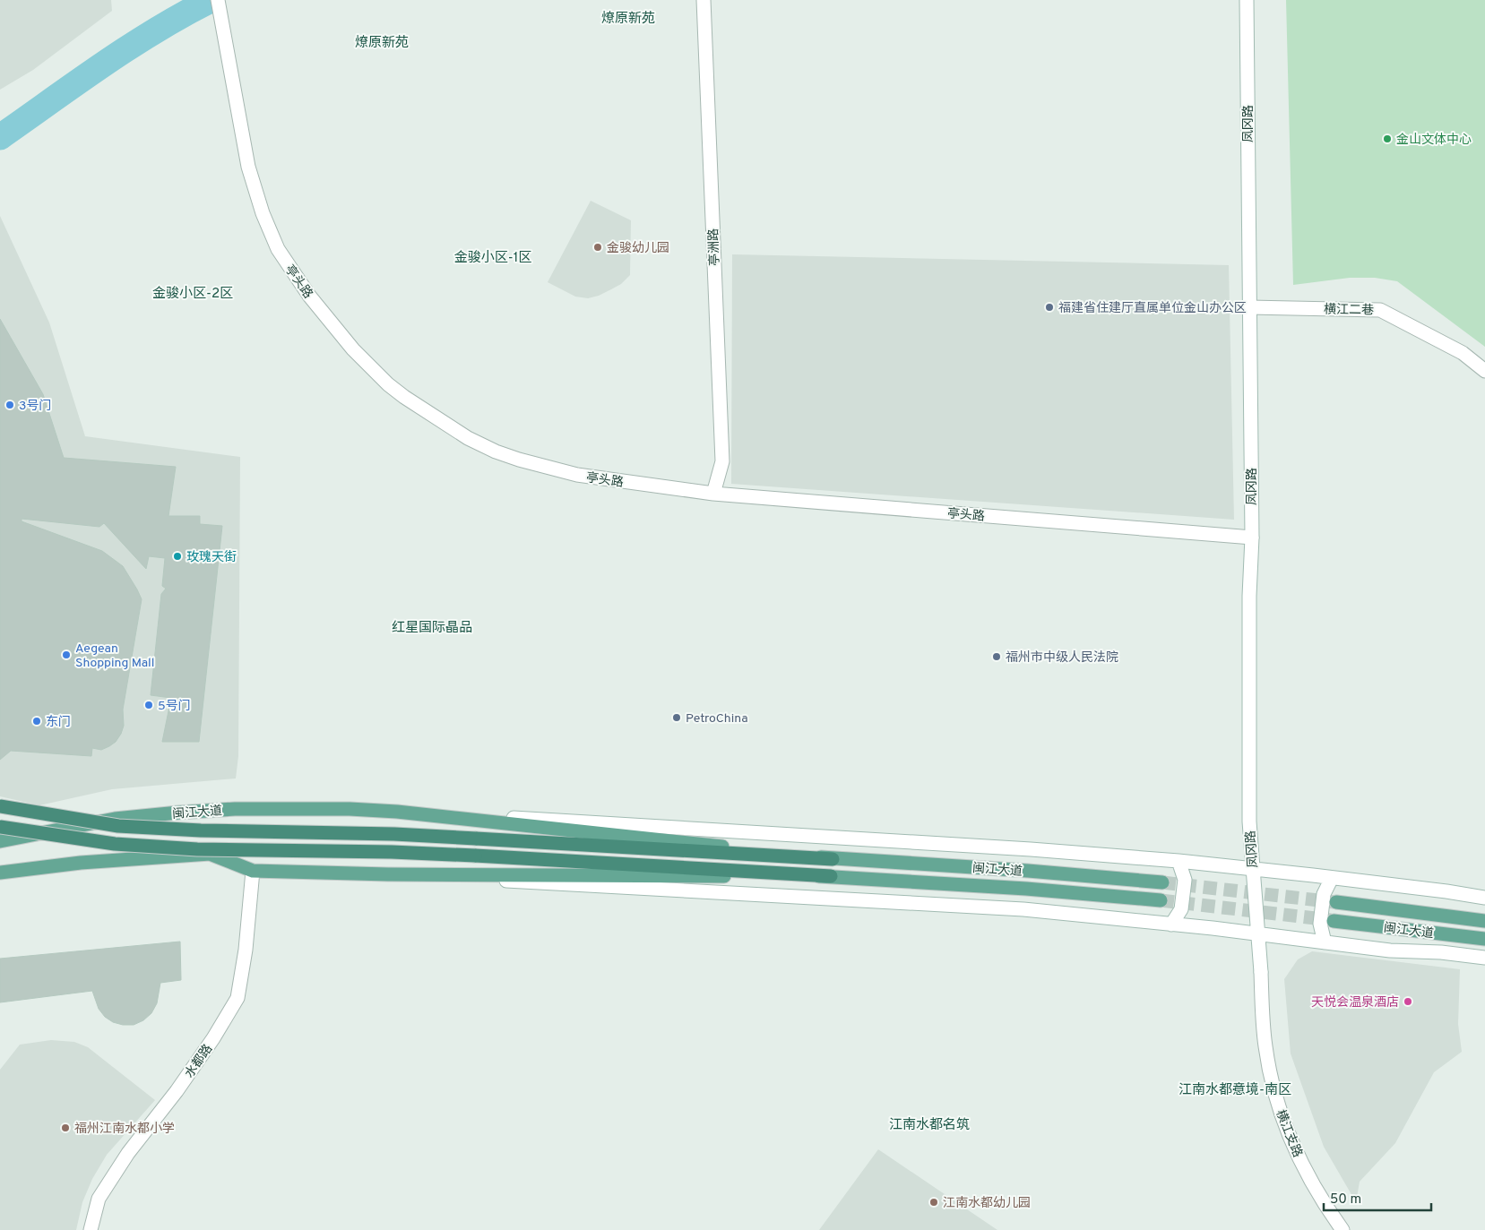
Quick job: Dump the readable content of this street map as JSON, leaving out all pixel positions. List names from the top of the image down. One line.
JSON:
{"streets":{"main road":["凤冈路","亭洲路","亭头路","横江二巷","闽江大道","水都路","横江支路"]},"crossings":[["凤冈路","亭头路"],["凤冈路","横江二巷"],["凤冈路","横江支路"],["亭洲路","亭头路"]],"districts":["燎原新苑","燎原新苑","金骏小区-1区","金骏小区-2区","红星国际·晶品","江南水都·意境-南区","江南水都·名筑"],"places":["金山文体中心","金骏幼儿园","福建省住建厅直属单位金山办公区","3号门","玫瑰天街","Aegean Shopping Mall","福州市中级人民法院","5号门","PetroChina","东门","天悦会温泉酒店","福州江南水都小学","江南水都幼儿园"],"scale_bar":"50 m"}
